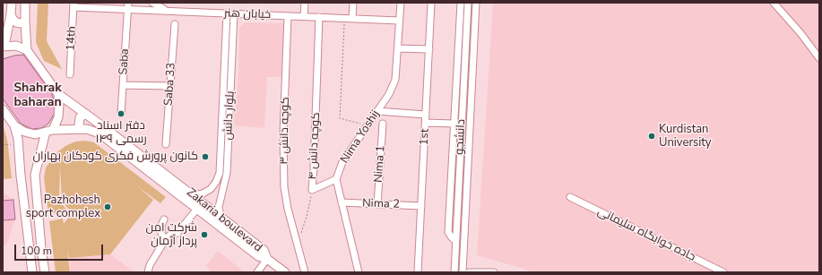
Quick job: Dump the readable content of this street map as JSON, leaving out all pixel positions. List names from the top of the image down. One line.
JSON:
{"streets":{"main road":["Zakaria boulevard"],"street":["خیابان هنر","14th","Saba","Saba 33","بلوار دانش","کوچه دانش ۳","Nima Yoshij","1st","دانشجو","کوچه دانش ۴","Nima 1","Nima 2","جاده خوابگاه سلیمانی"]},"crossings":[["خیابان هنر","14th"],["خیابان هنر","Saba"],["خیابان هنر","بلوار دانش"],["خیابان هنر","کوچه دانش ۳"],["خیابان هنر","Nima Yoshij"],["خیابان هنر","کوچه دانش ۴"],["بلوار دانش","Zakaria boulevard"],["کوچه دانش ۳","کوچه دانش ۴"],["1st","Nima 2"],["Nima 1","Nima 2"]],"districts":["Shahrak baharan"],"places":["دفتر اسناد رسمی ۱۴۹","Kurdistan University","کانون پرورش فکری کودکان بهاران","Pazhohesh sport complex","شرکت امن پرداز آژمان"],"scale_bar":"100 m"}
